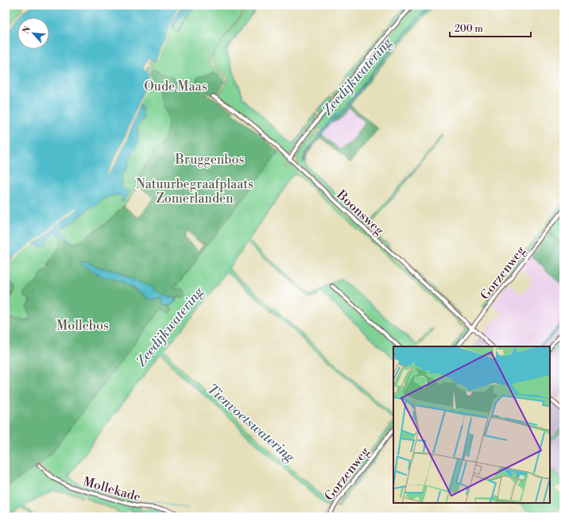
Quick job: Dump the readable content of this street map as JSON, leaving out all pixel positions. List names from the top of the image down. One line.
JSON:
{"streets":{"street":["Boonsweg","Gorzenweg","Mollekade"]},"crossings":[["Boonsweg","Gorzenweg"]],"water":["Zeedijkwatering","Tienvoetswatering"],"parks":["Oude Maas","Bruggenbos","Natuurbegraafplaats Zomerlanden","Mollebos"],"scale_bar":"200 m","north":"top left"}
